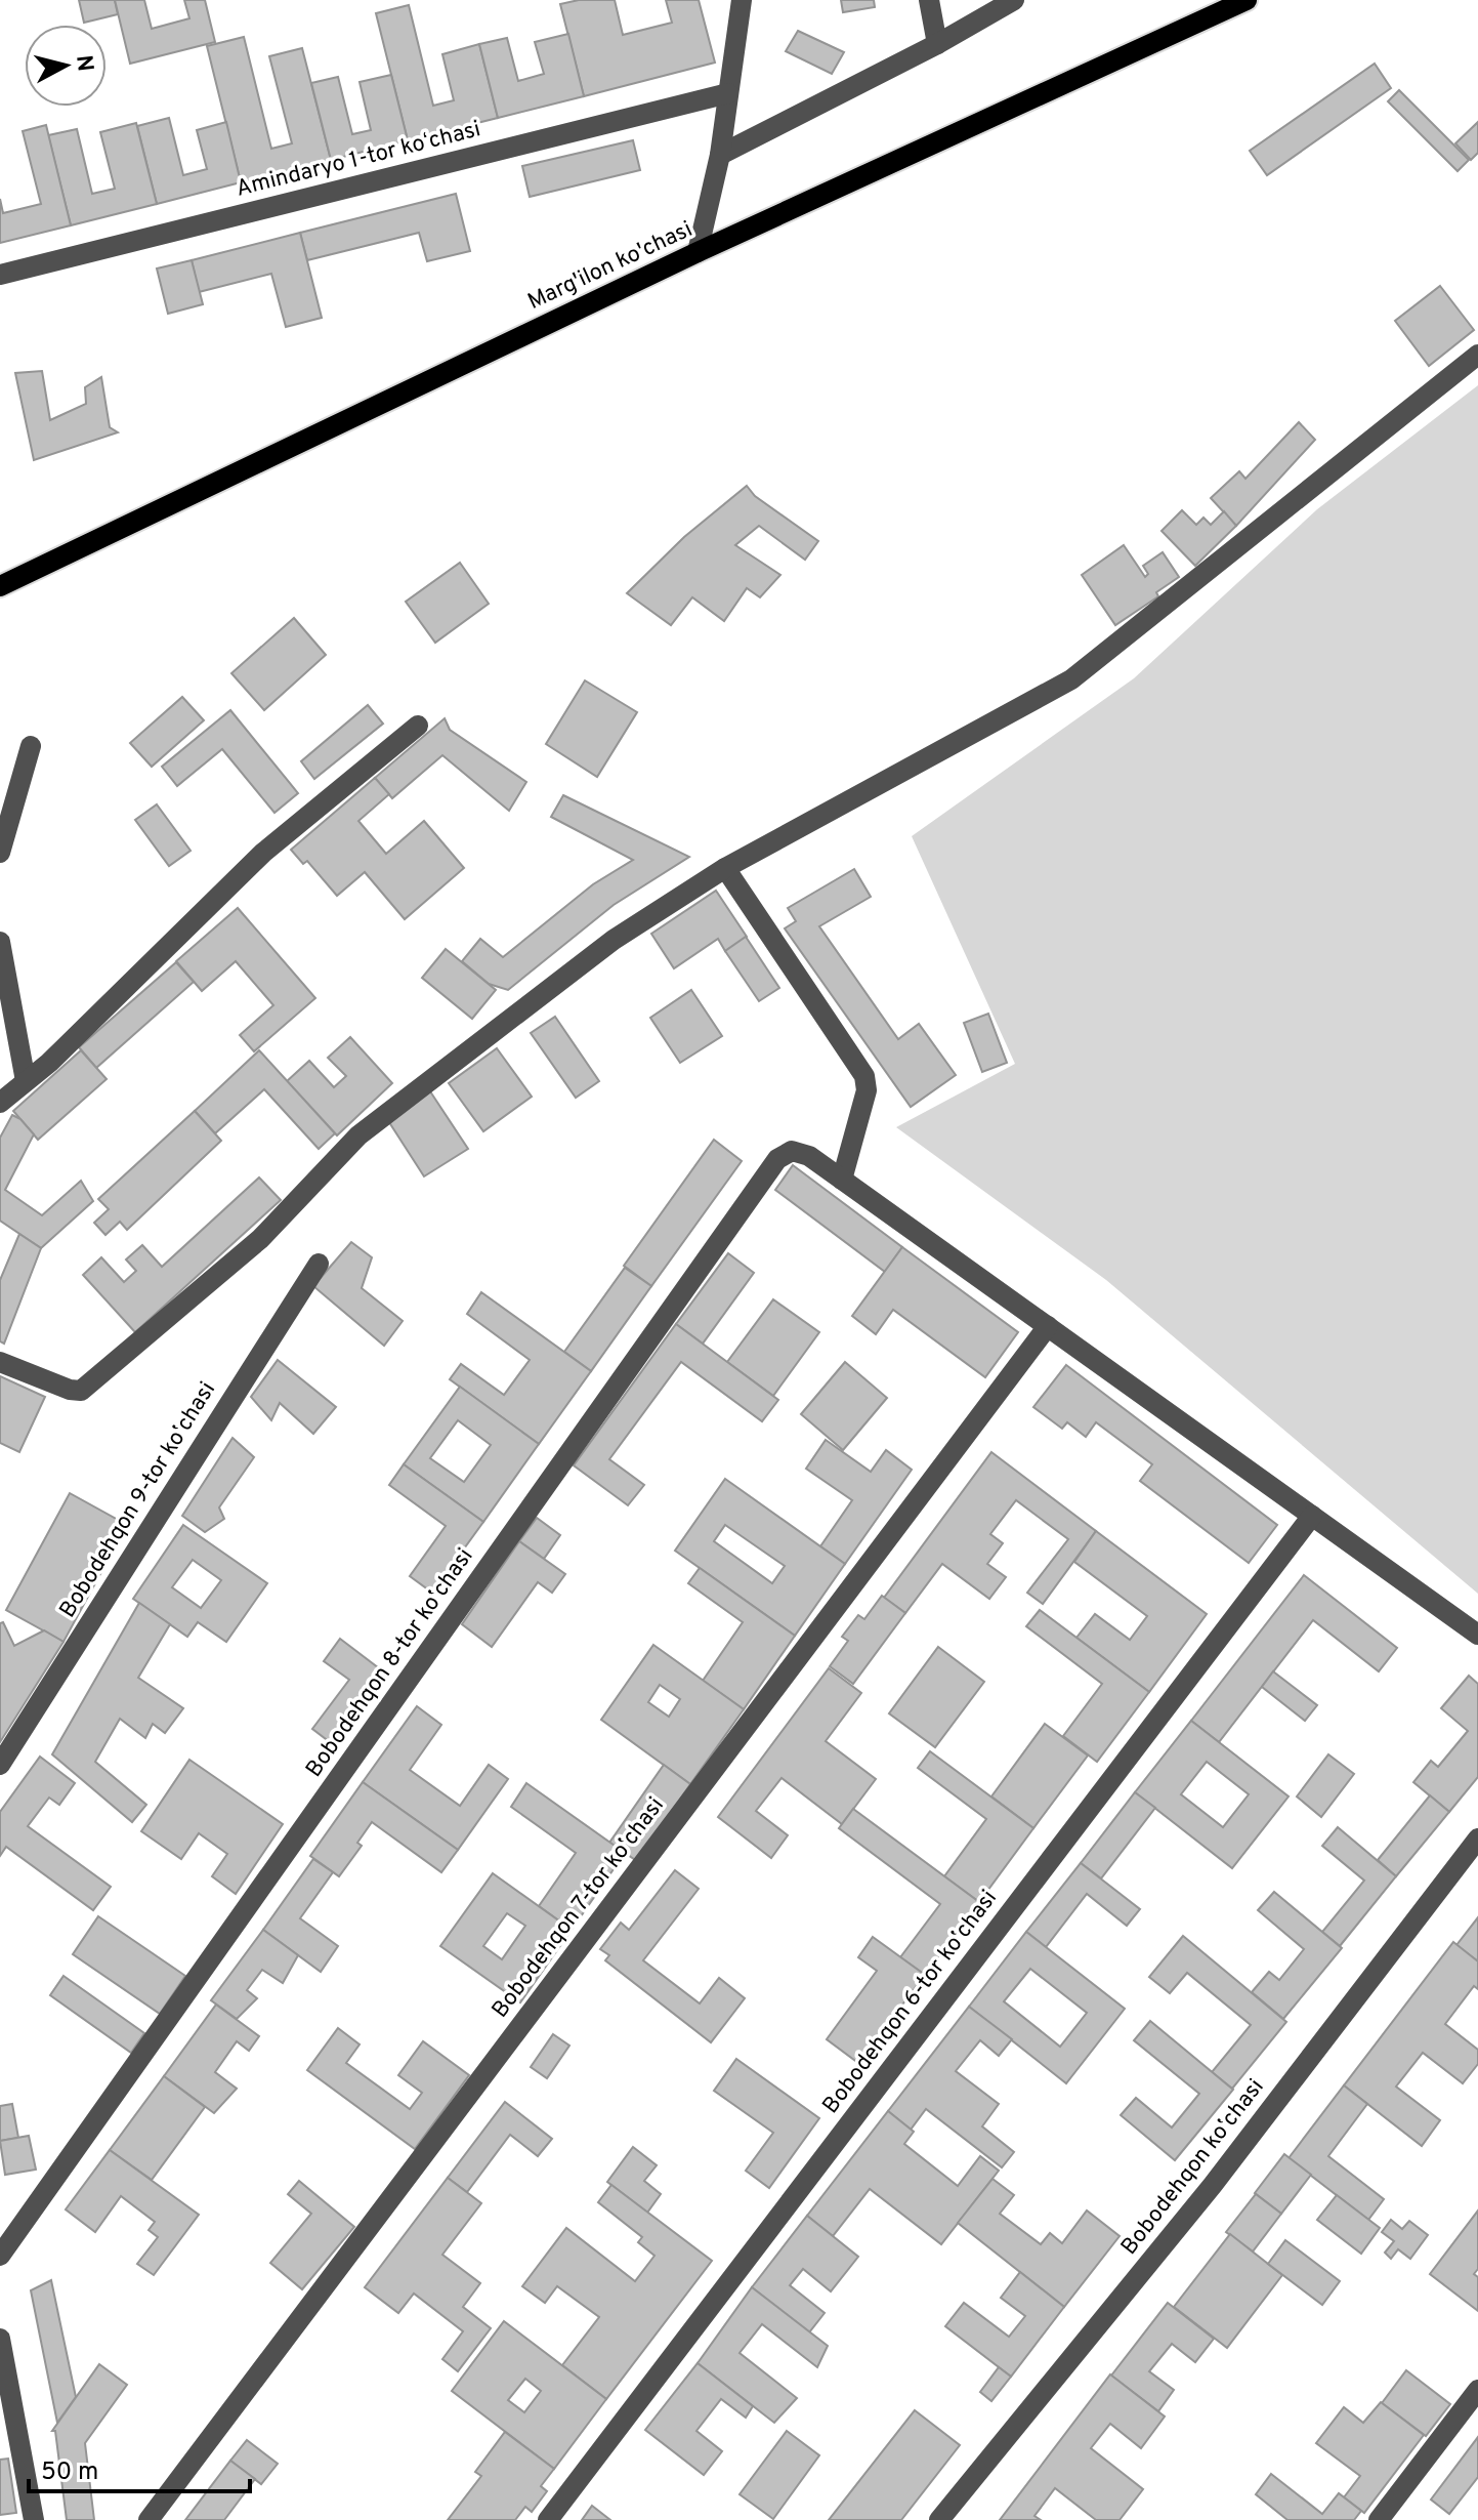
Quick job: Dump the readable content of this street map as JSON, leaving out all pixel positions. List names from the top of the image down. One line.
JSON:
{"streets":{"main road":["Marg'ilon ko'chasi"],"street":["Amindaryo 1-tor koʻchasi","Bobodehqon 9-tor koʼchasi","Bobodehqon 8-tor koʼchasi","Bobodehqon 7-tor koʼchasi","Bobodehqon 6-tor koʼchasi","Bobodehqon koʼchasi"]},"crossings":[["Bobodehqon 8-tor koʼchasi","Bobodehqon 7-tor koʼchasi"],["Bobodehqon 8-tor koʼchasi","Bobodehqon 6-tor koʼchasi"]],"scale_bar":"50 m","north":"right"}
